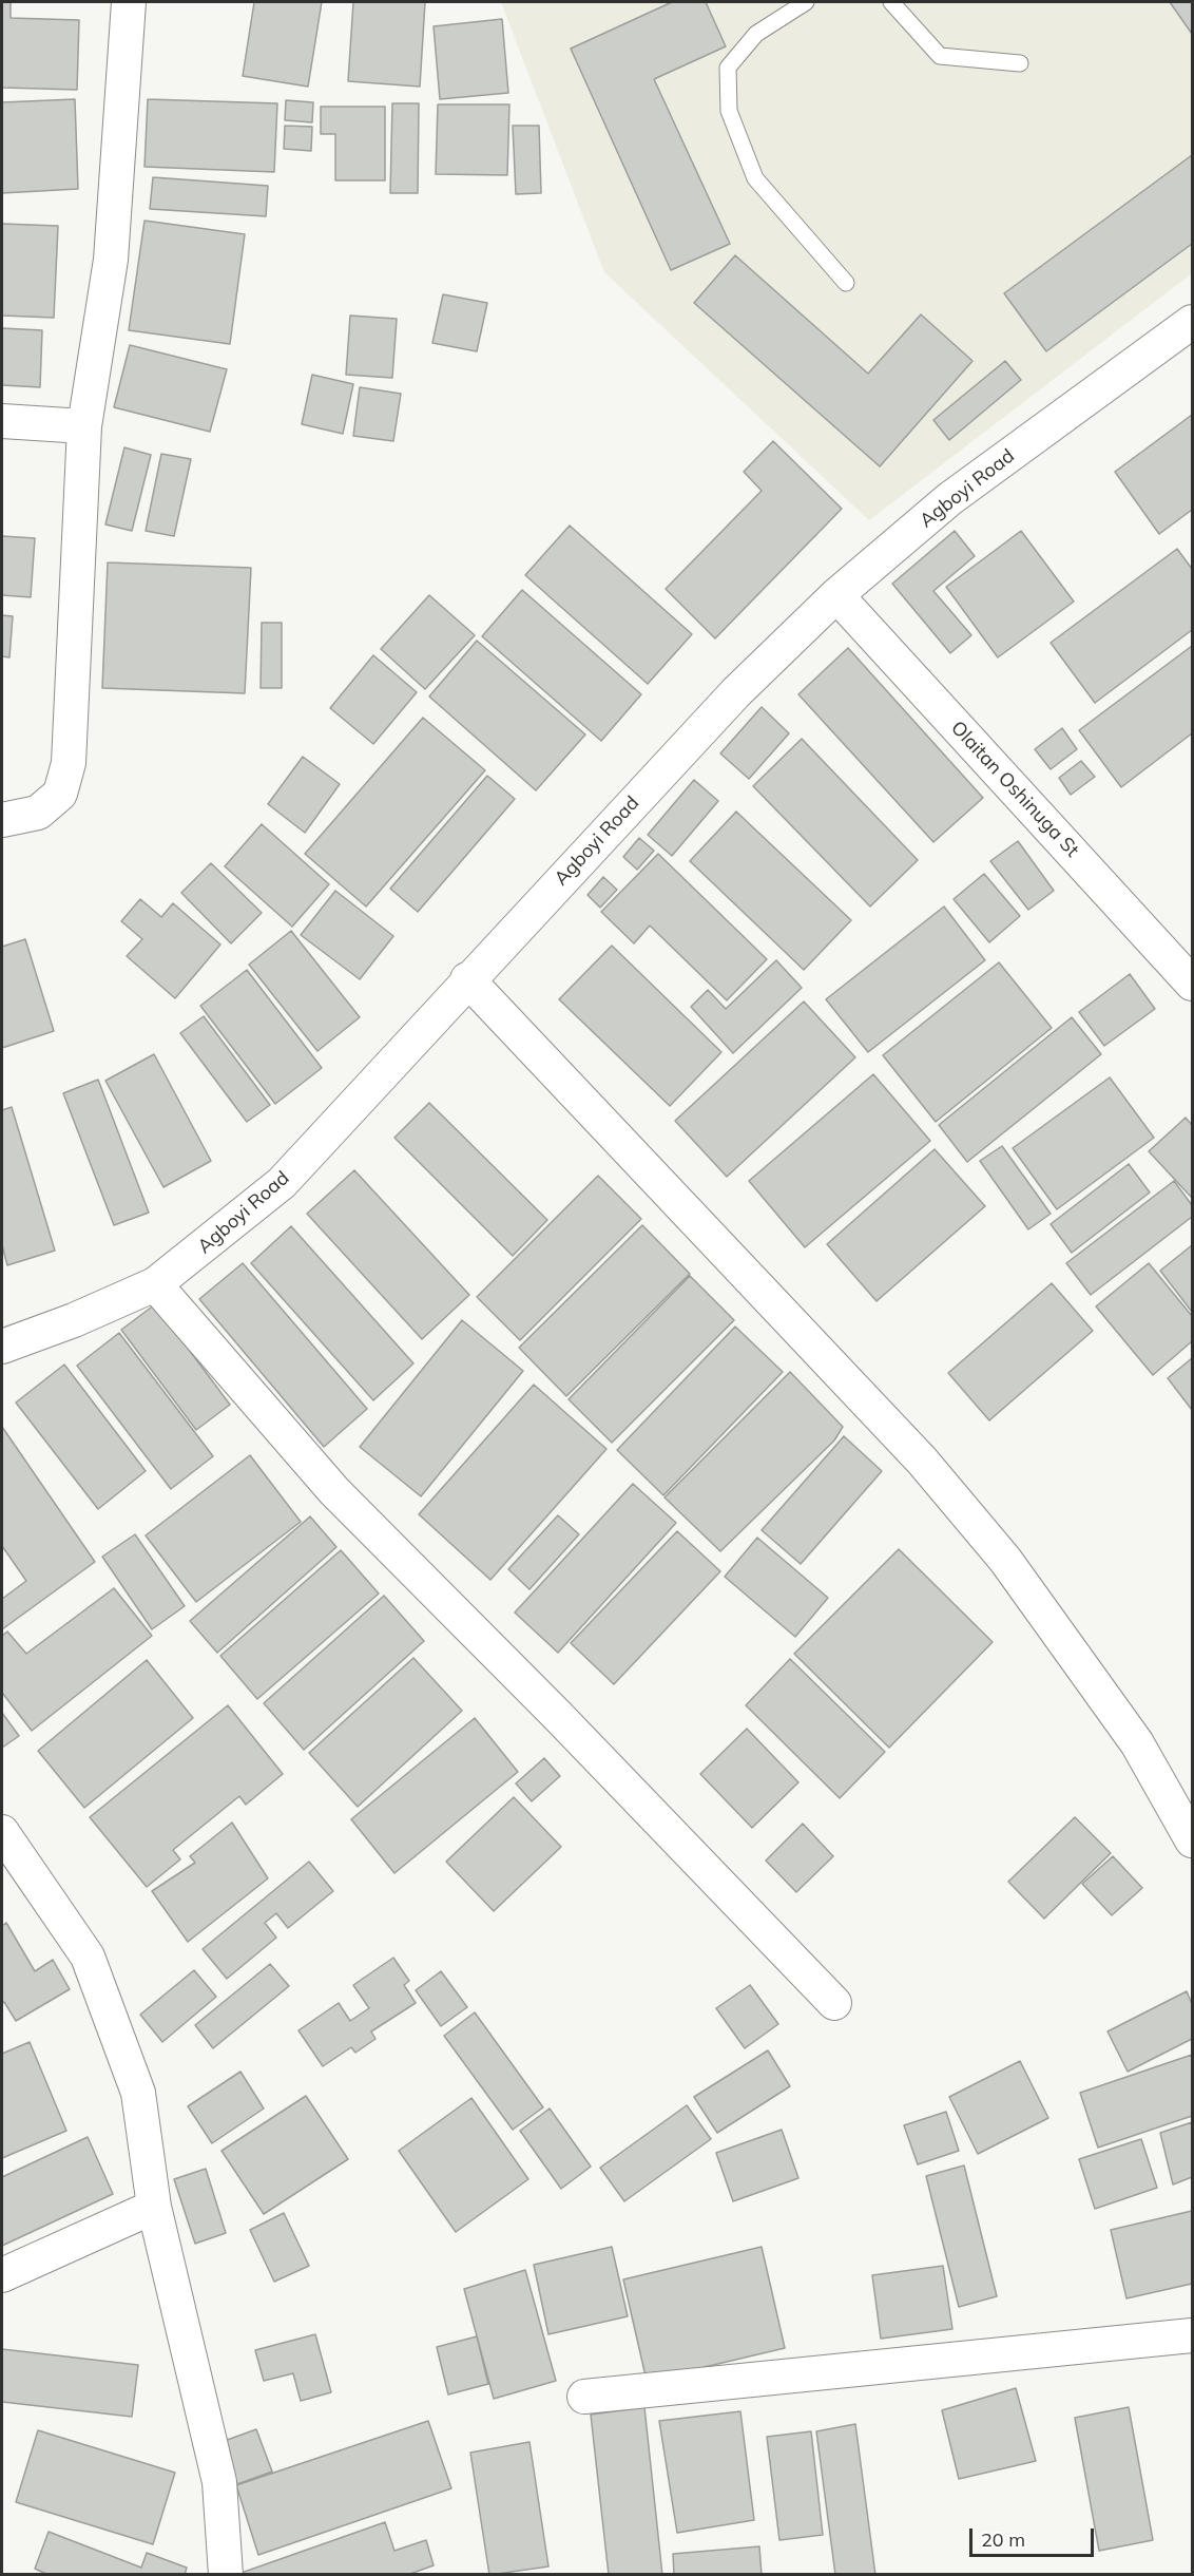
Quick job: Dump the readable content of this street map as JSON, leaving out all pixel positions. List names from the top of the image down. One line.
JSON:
{"streets":{"street":["Agboyi Road","Olaitan Oshinuga St"]},"crossings":[["Agboyi Road","Olaitan Oshinuga St"]],"scale_bar":"20 m"}
